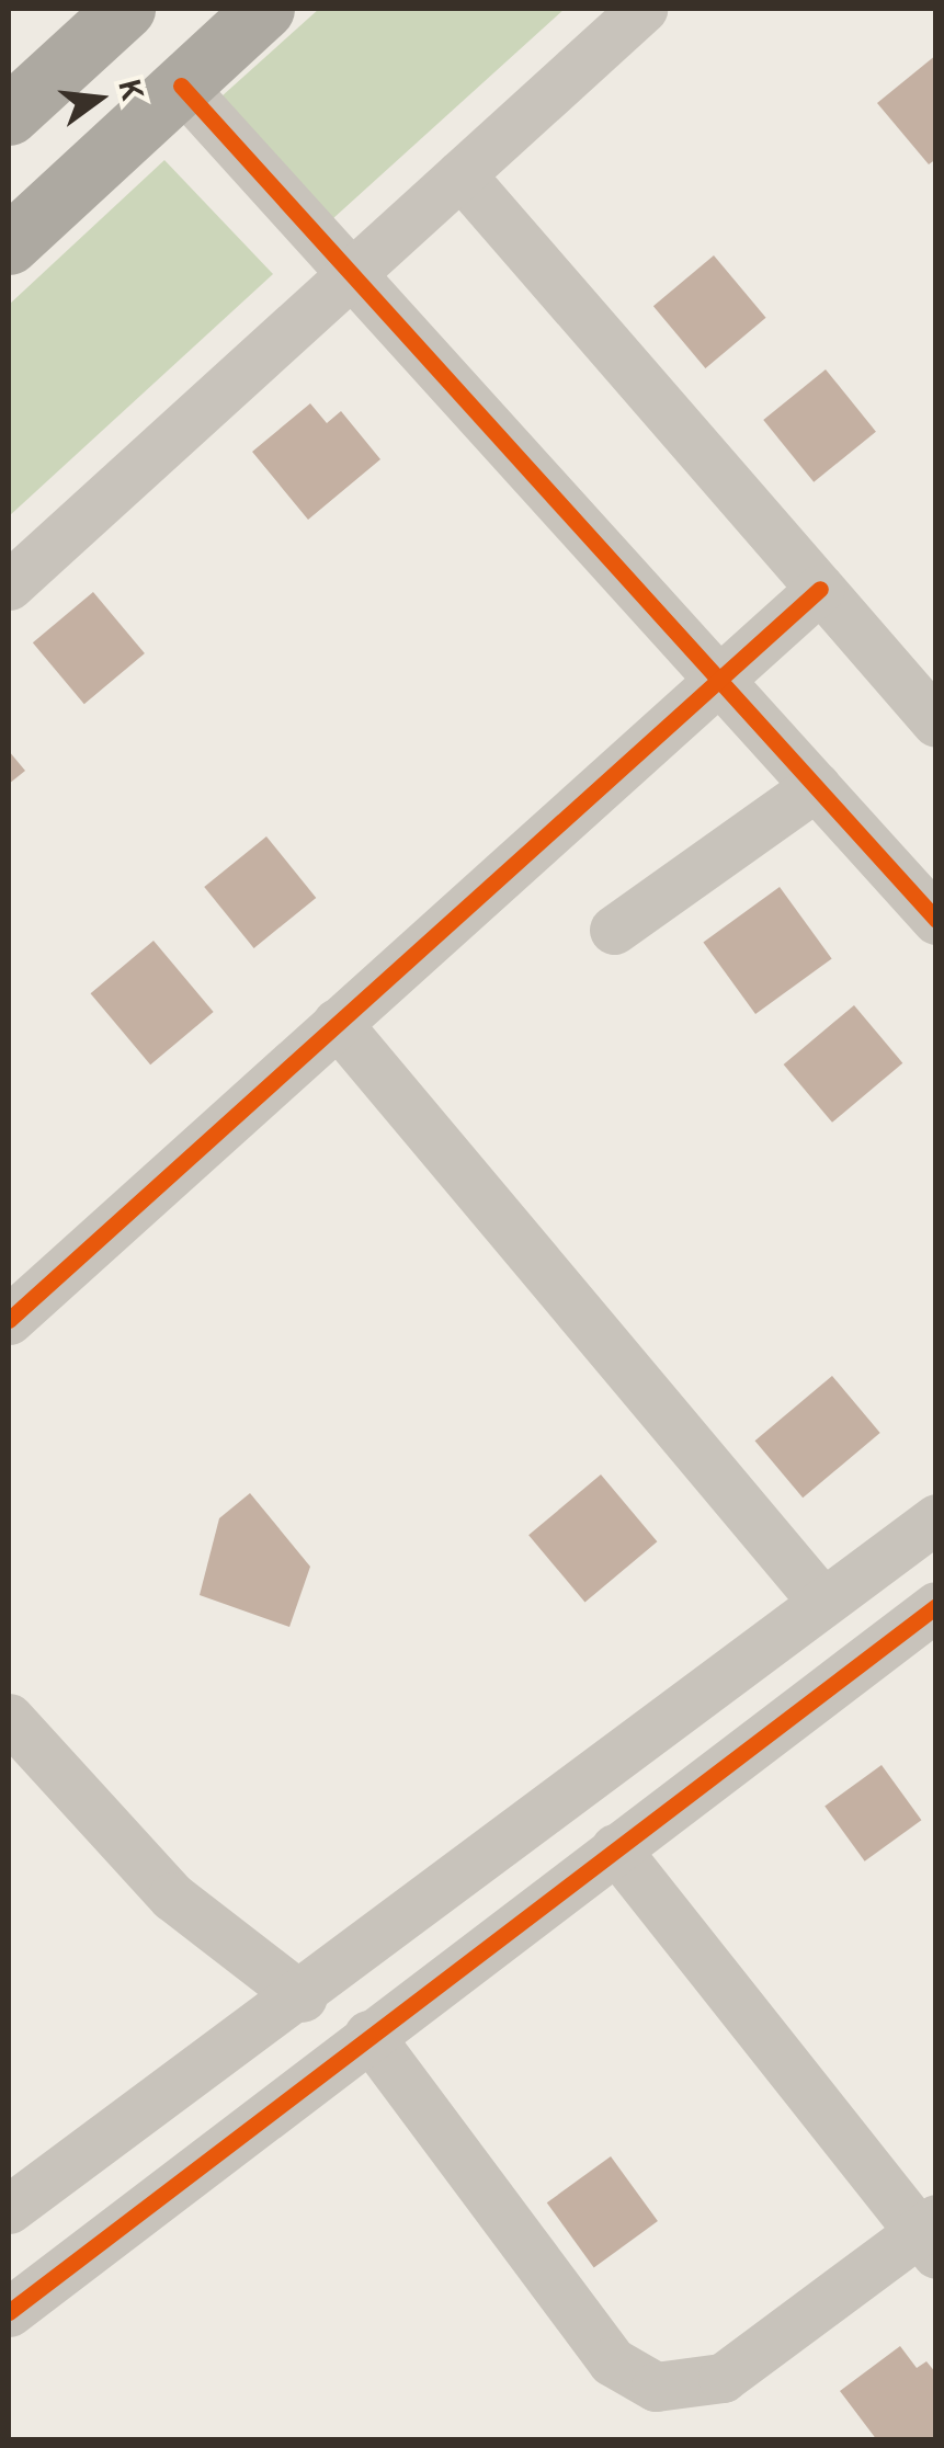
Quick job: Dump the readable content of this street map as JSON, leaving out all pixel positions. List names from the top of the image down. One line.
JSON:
{"north":"right"}
